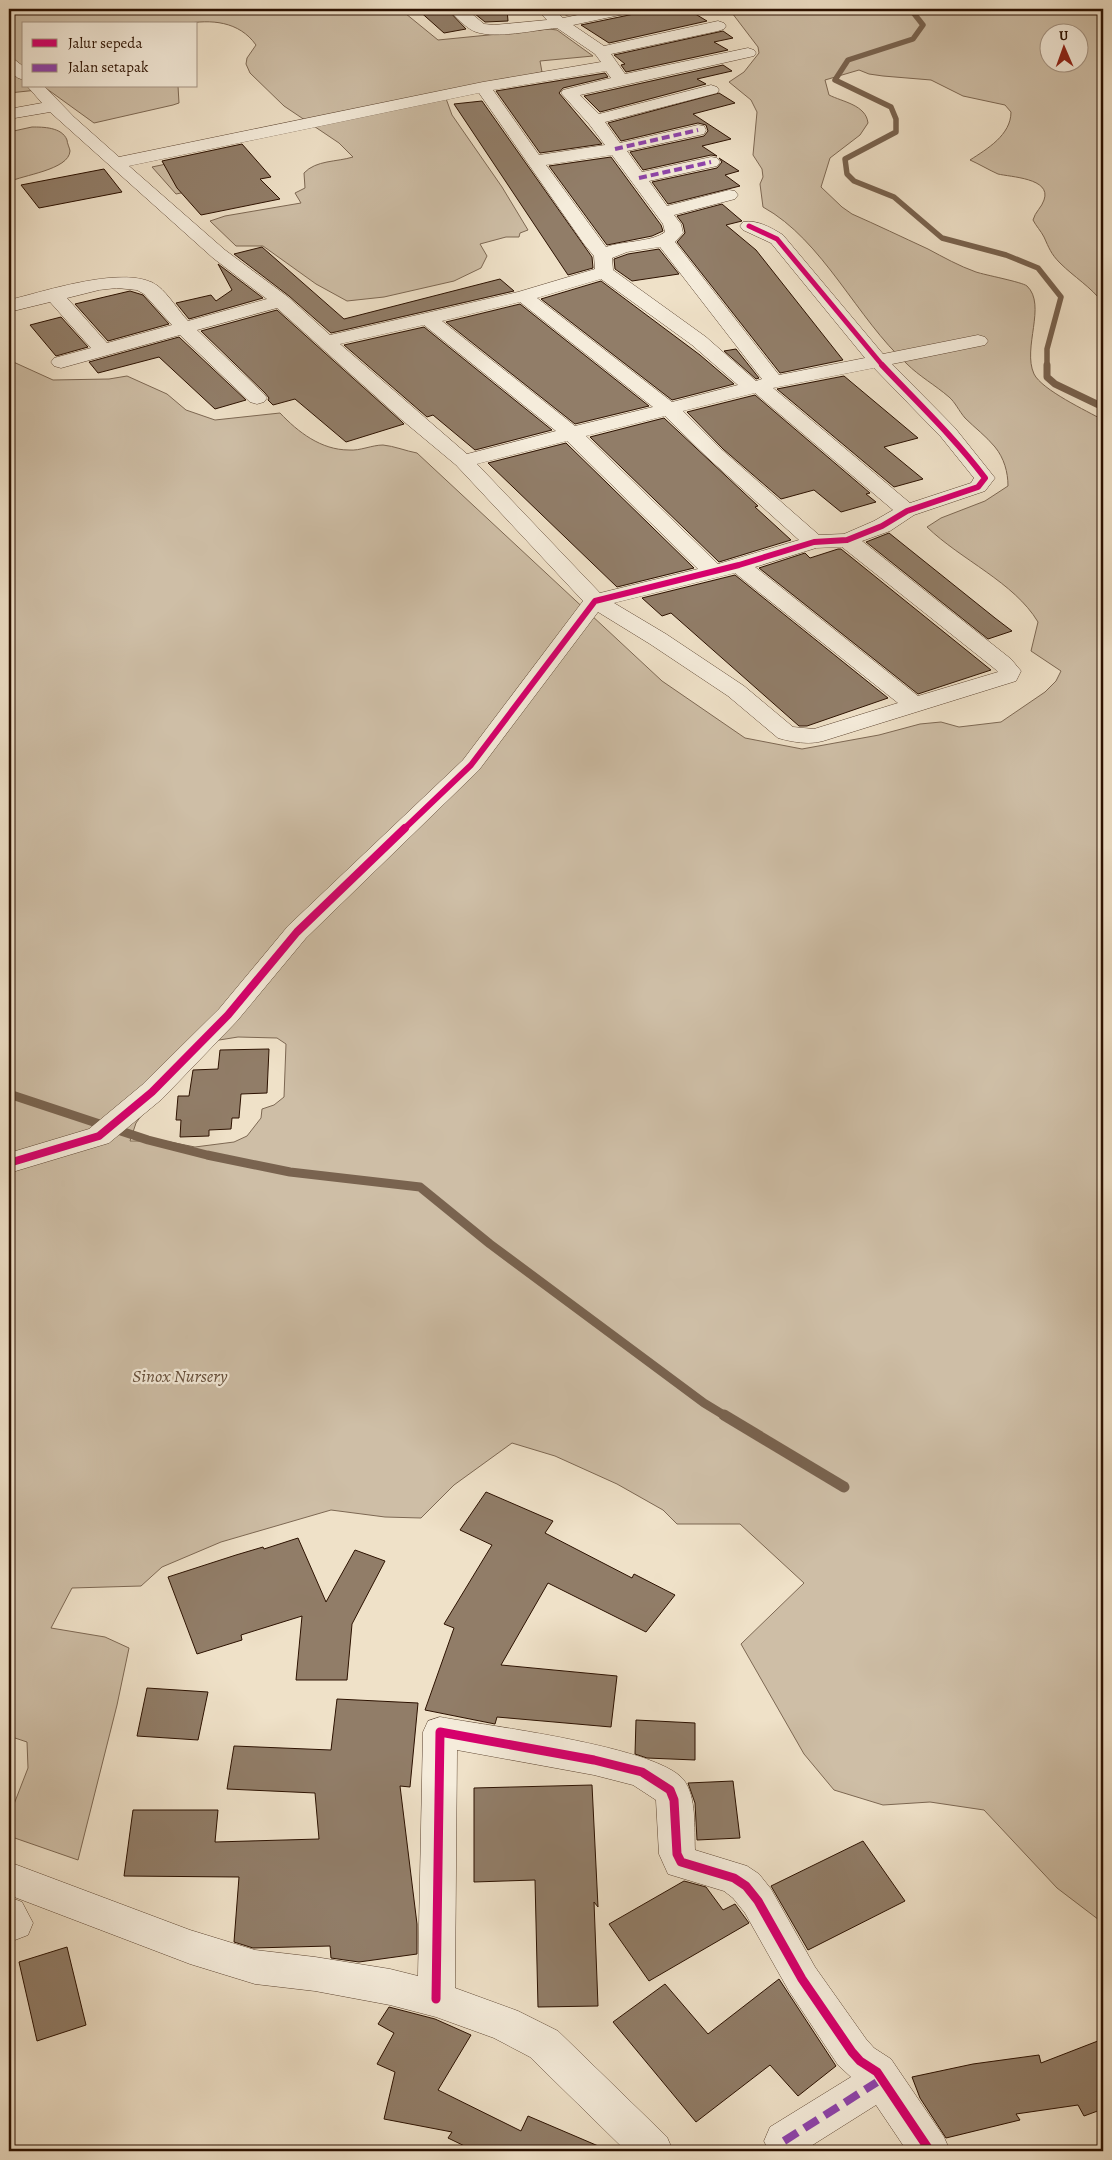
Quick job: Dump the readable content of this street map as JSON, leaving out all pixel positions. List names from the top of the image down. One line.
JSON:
{"parks":["Sinox Nursery"],"legend":["Jalur sepeda","Jalan setapak"],"north":"top"}
